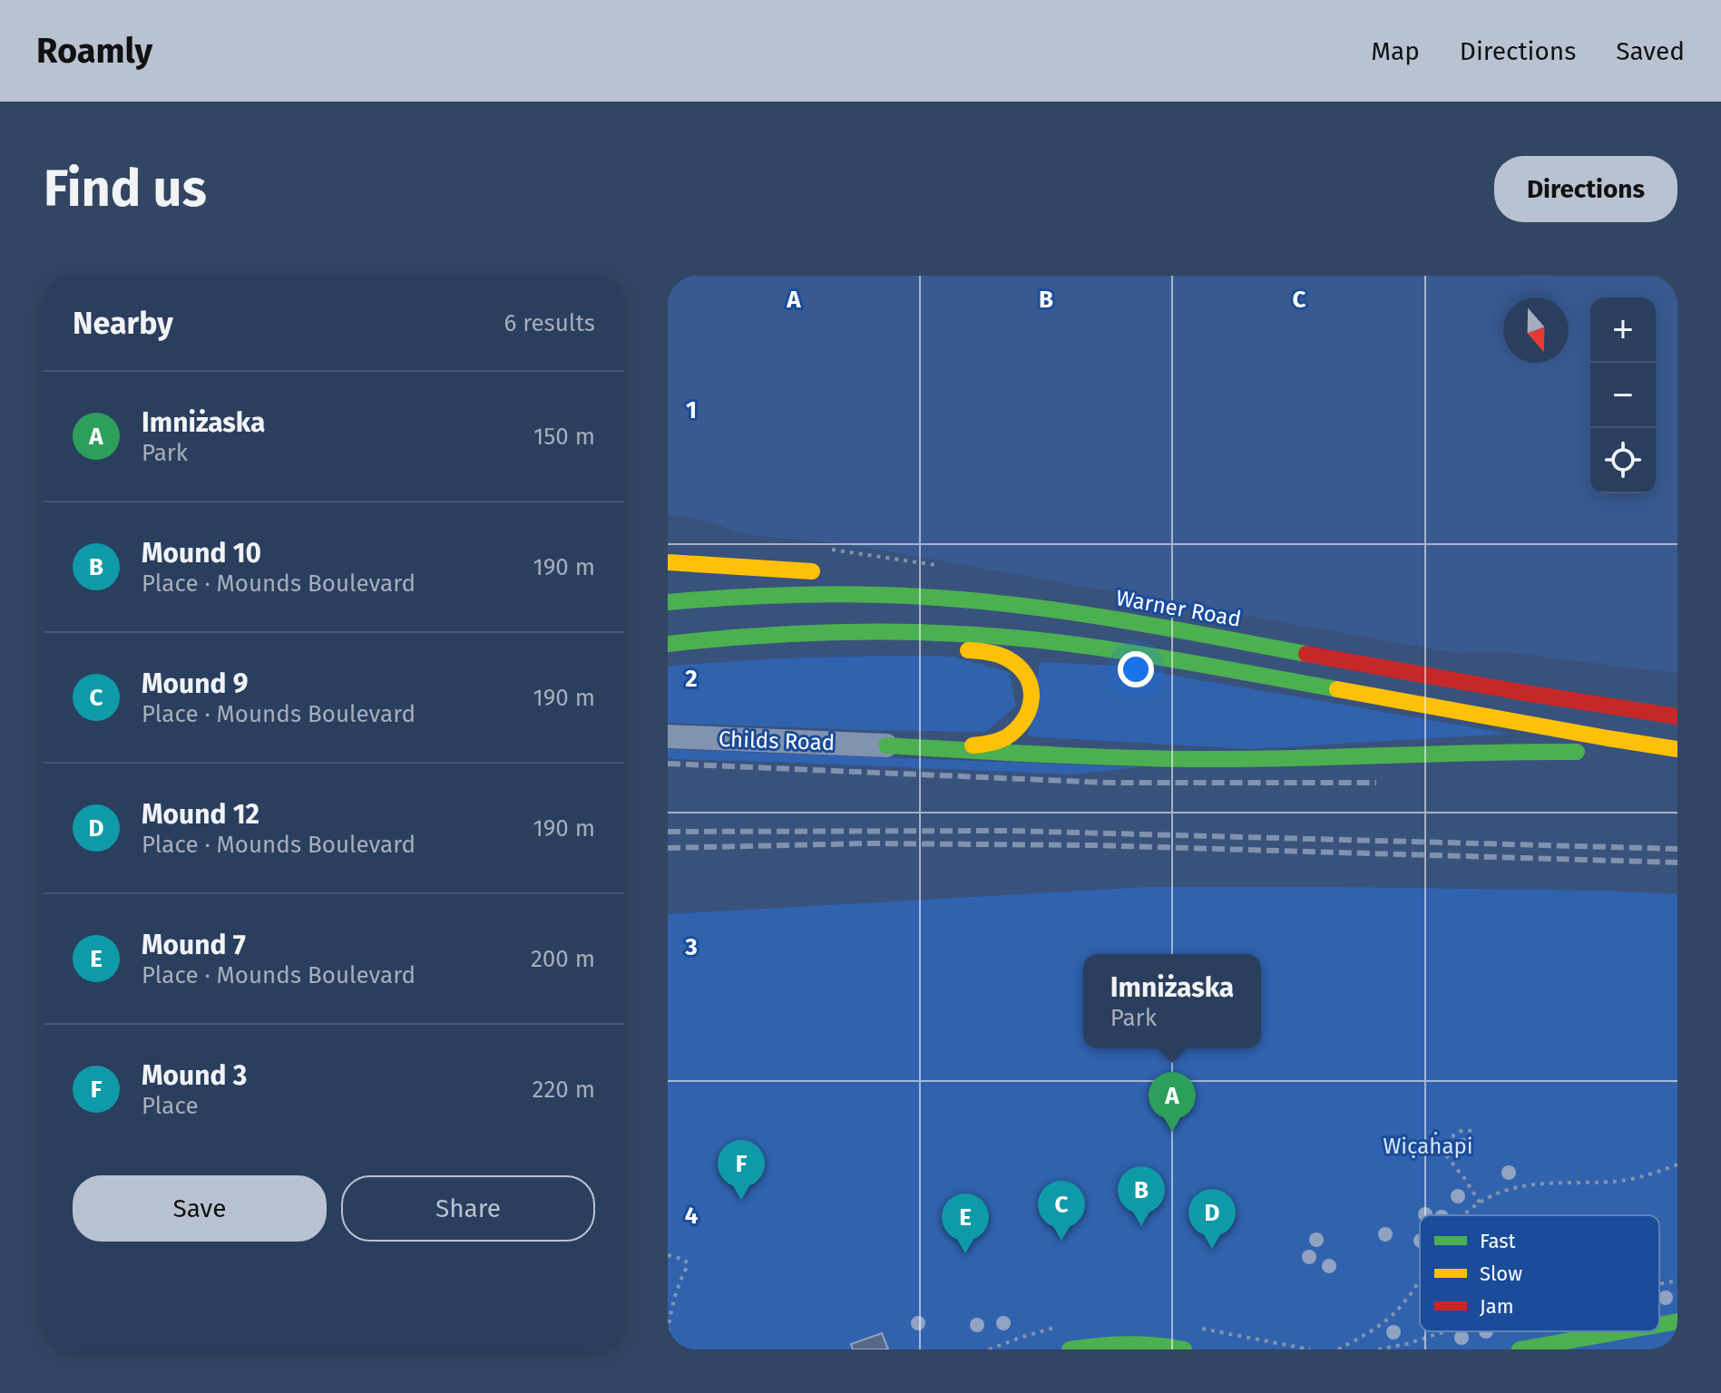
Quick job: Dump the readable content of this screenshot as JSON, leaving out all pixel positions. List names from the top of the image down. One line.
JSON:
{"streets":{"main road":["Warner Road"],"street":["Childs Road"]},"parks":["Wic̣aḣapi"],"legend":["Fast","Slow","Jam"],"north":"bottom","page":{"header":"Roamly","nav":["Map","Directions","Saved"],"buttons":["Directions",["Save","Share"]],"title":"Find us","heading":["Nearby","6 results"],"map_buttons":["+","−"],"list":[{"mark":"A","name":"Imniżaska","note":"Park","value":"150 m"},{"mark":"B","name":"Mound 10","note":"Place · Mounds Boulevard","value":"190 m"},{"mark":"C","name":"Mound 9","note":"Place · Mounds Boulevard","value":"190 m"},{"mark":"D","name":"Mound 12","note":"Place · Mounds Boulevard","value":"190 m"},{"mark":"E","name":"Mound 7","note":"Place · Mounds Boulevard","value":"200 m"},{"mark":"F","name":"Mound 3","note":"Place","value":"220 m"}],"popup":["Imniżaska","Park"],"pins":["A","F","B","C","D","E"]},"grid":{"columns":["A","B","C"],"rows":["1","2","3","4"]}}
